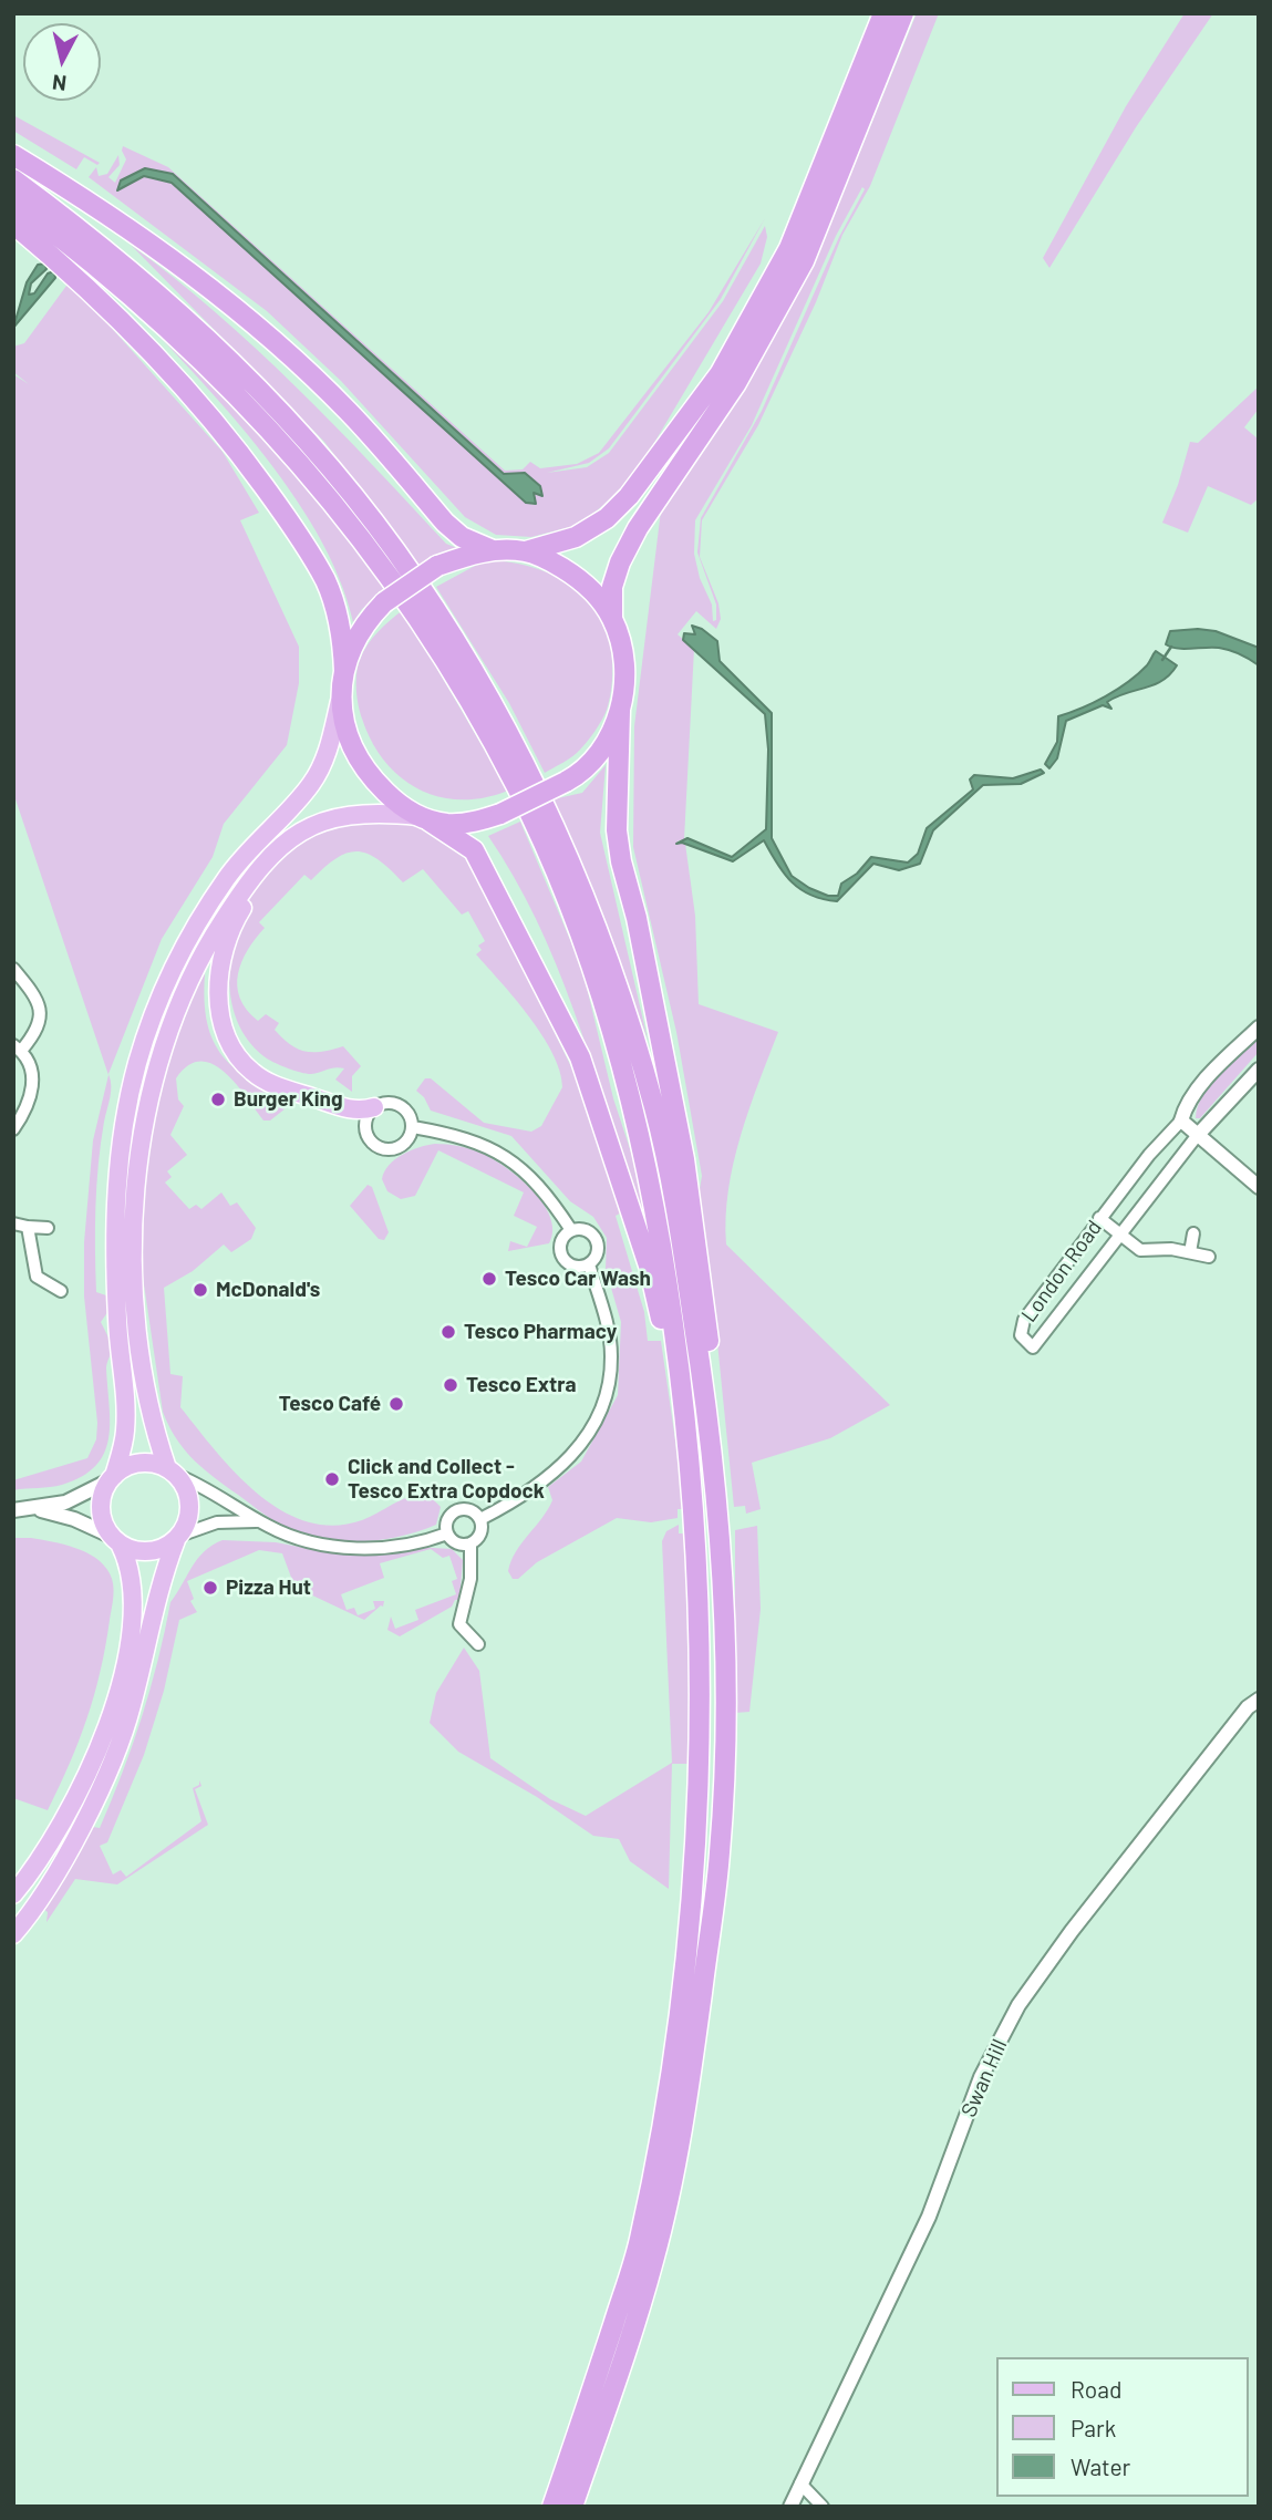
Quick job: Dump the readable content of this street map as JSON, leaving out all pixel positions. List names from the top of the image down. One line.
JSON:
{"streets":{"street":["London Road","Swan Hill"]},"places":["Burger King","Tesco Car Wash","McDonald's","Tesco Pharmacy","Tesco Extra","Tesco Café","Click and Collect - Tesco Extra Copdock","Pizza Hut"],"legend":["Road","Park","Water"],"north":"bottom"}
